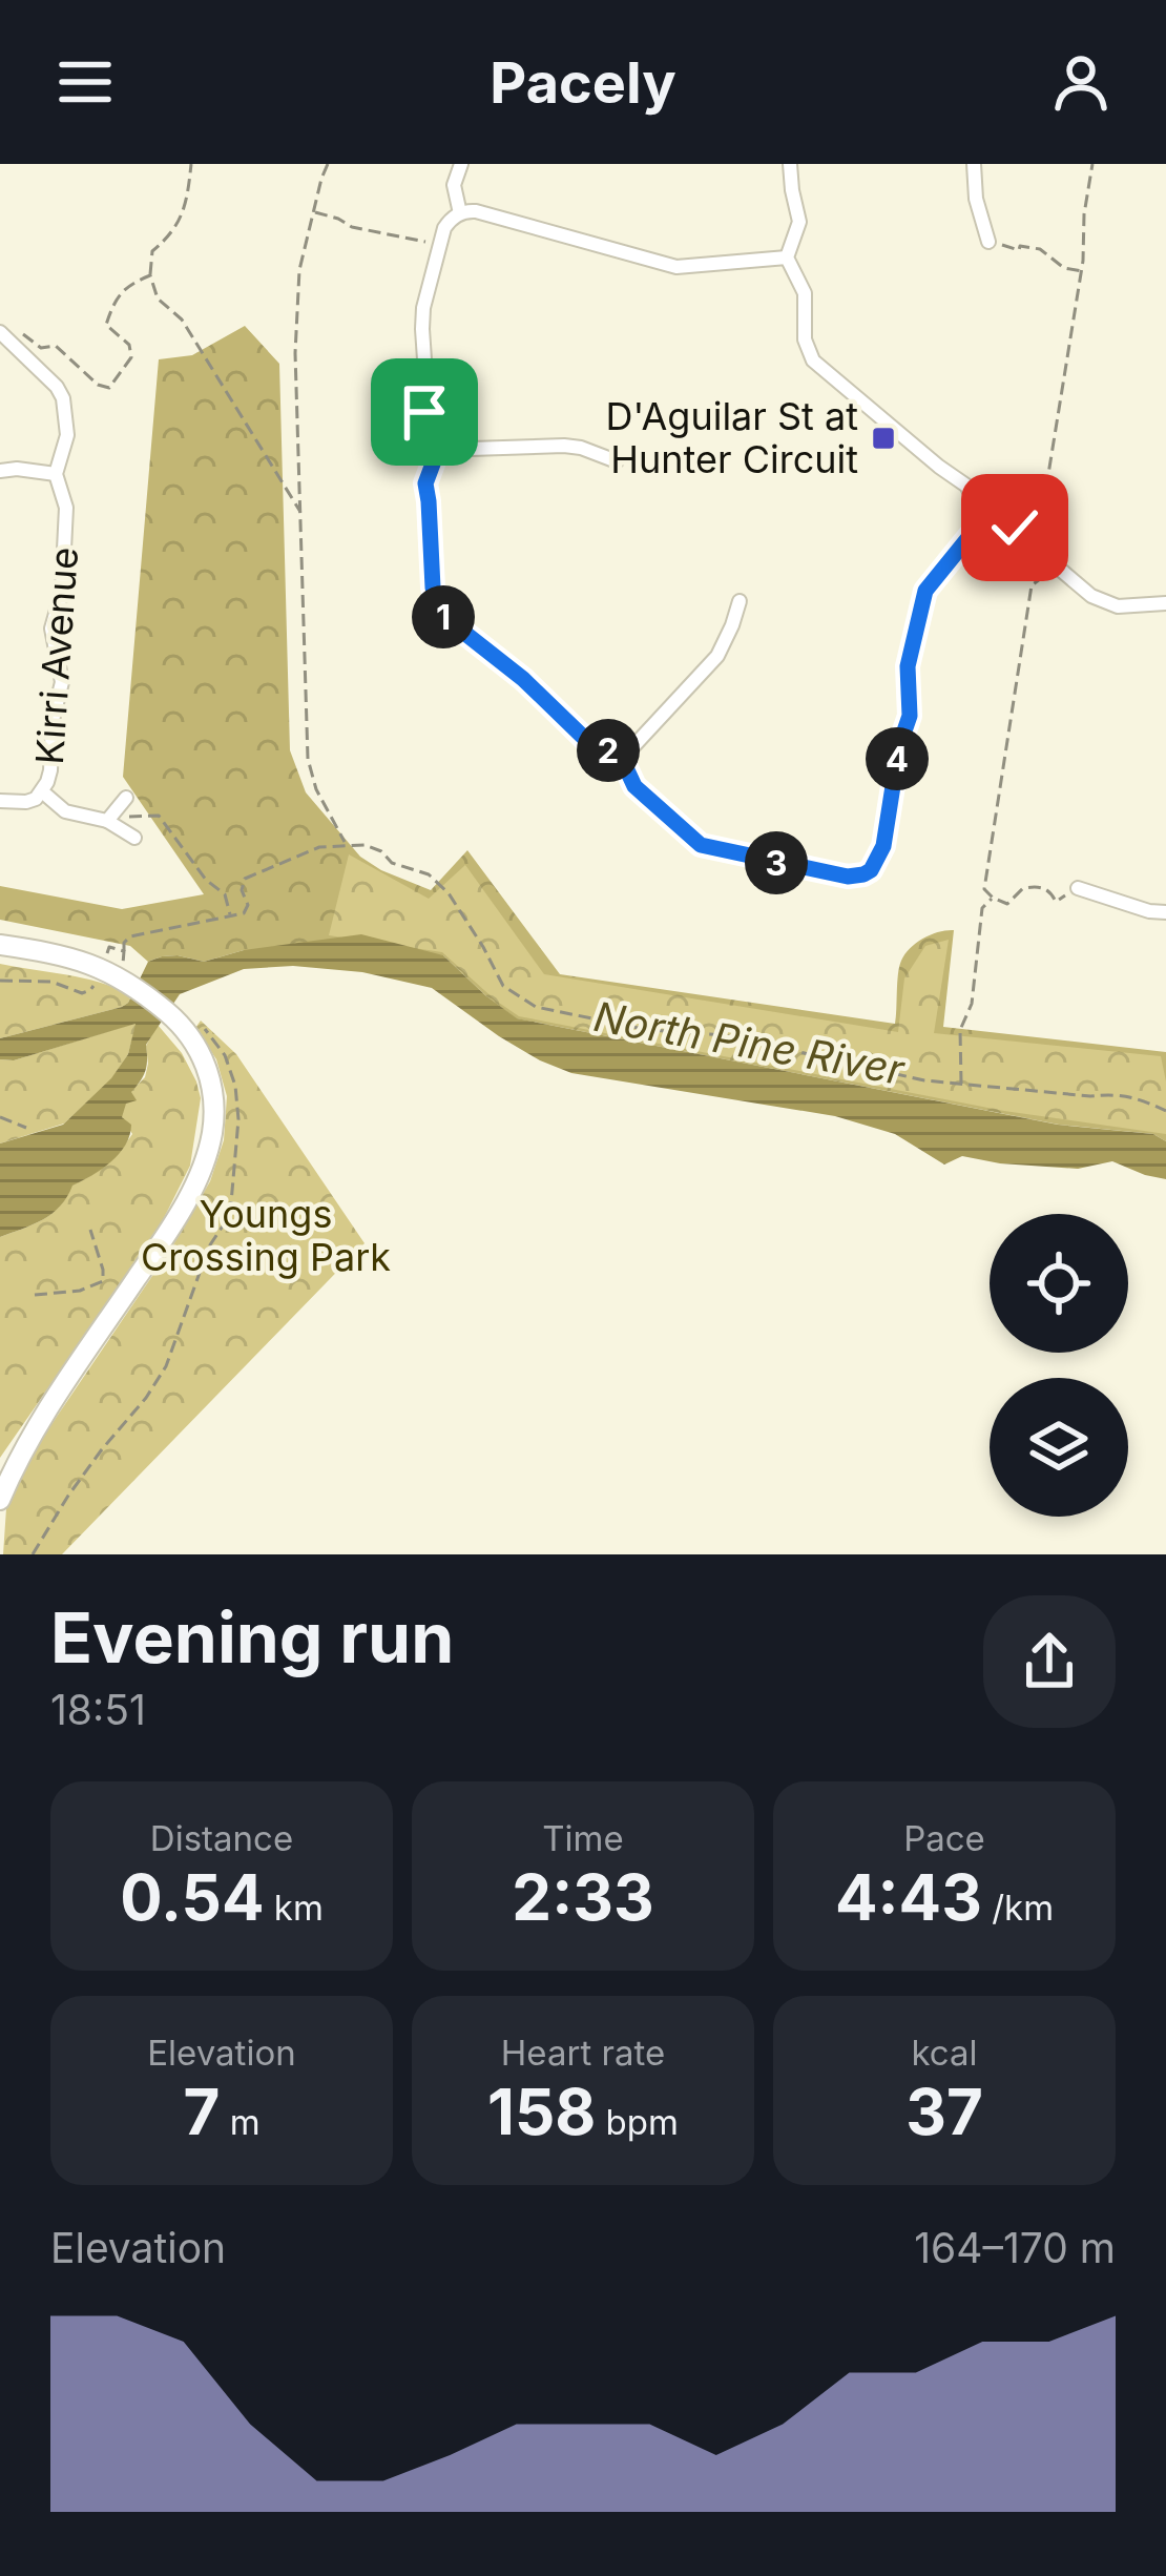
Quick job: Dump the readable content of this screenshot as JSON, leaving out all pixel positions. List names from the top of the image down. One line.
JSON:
{"streets":{"street":["Kirri Avenue"]},"water":["North Pine River"],"parks":["Youngs Crossing Park"],"places":{"transit":["D'Aguilar St at Hunter Circuit"]},"page":{"header":"Pacely","pins":["1","2","4","3"],"heading":["Evening run","18:51"],"stats":[["Distance","0.54 km"],["Time","2:33"],["Pace","4:43 /km"],["Elevation","7 m"],["Heart rate","158 bpm"],["kcal","37"]],"chart":["Elevation","164–170 m"]}}
